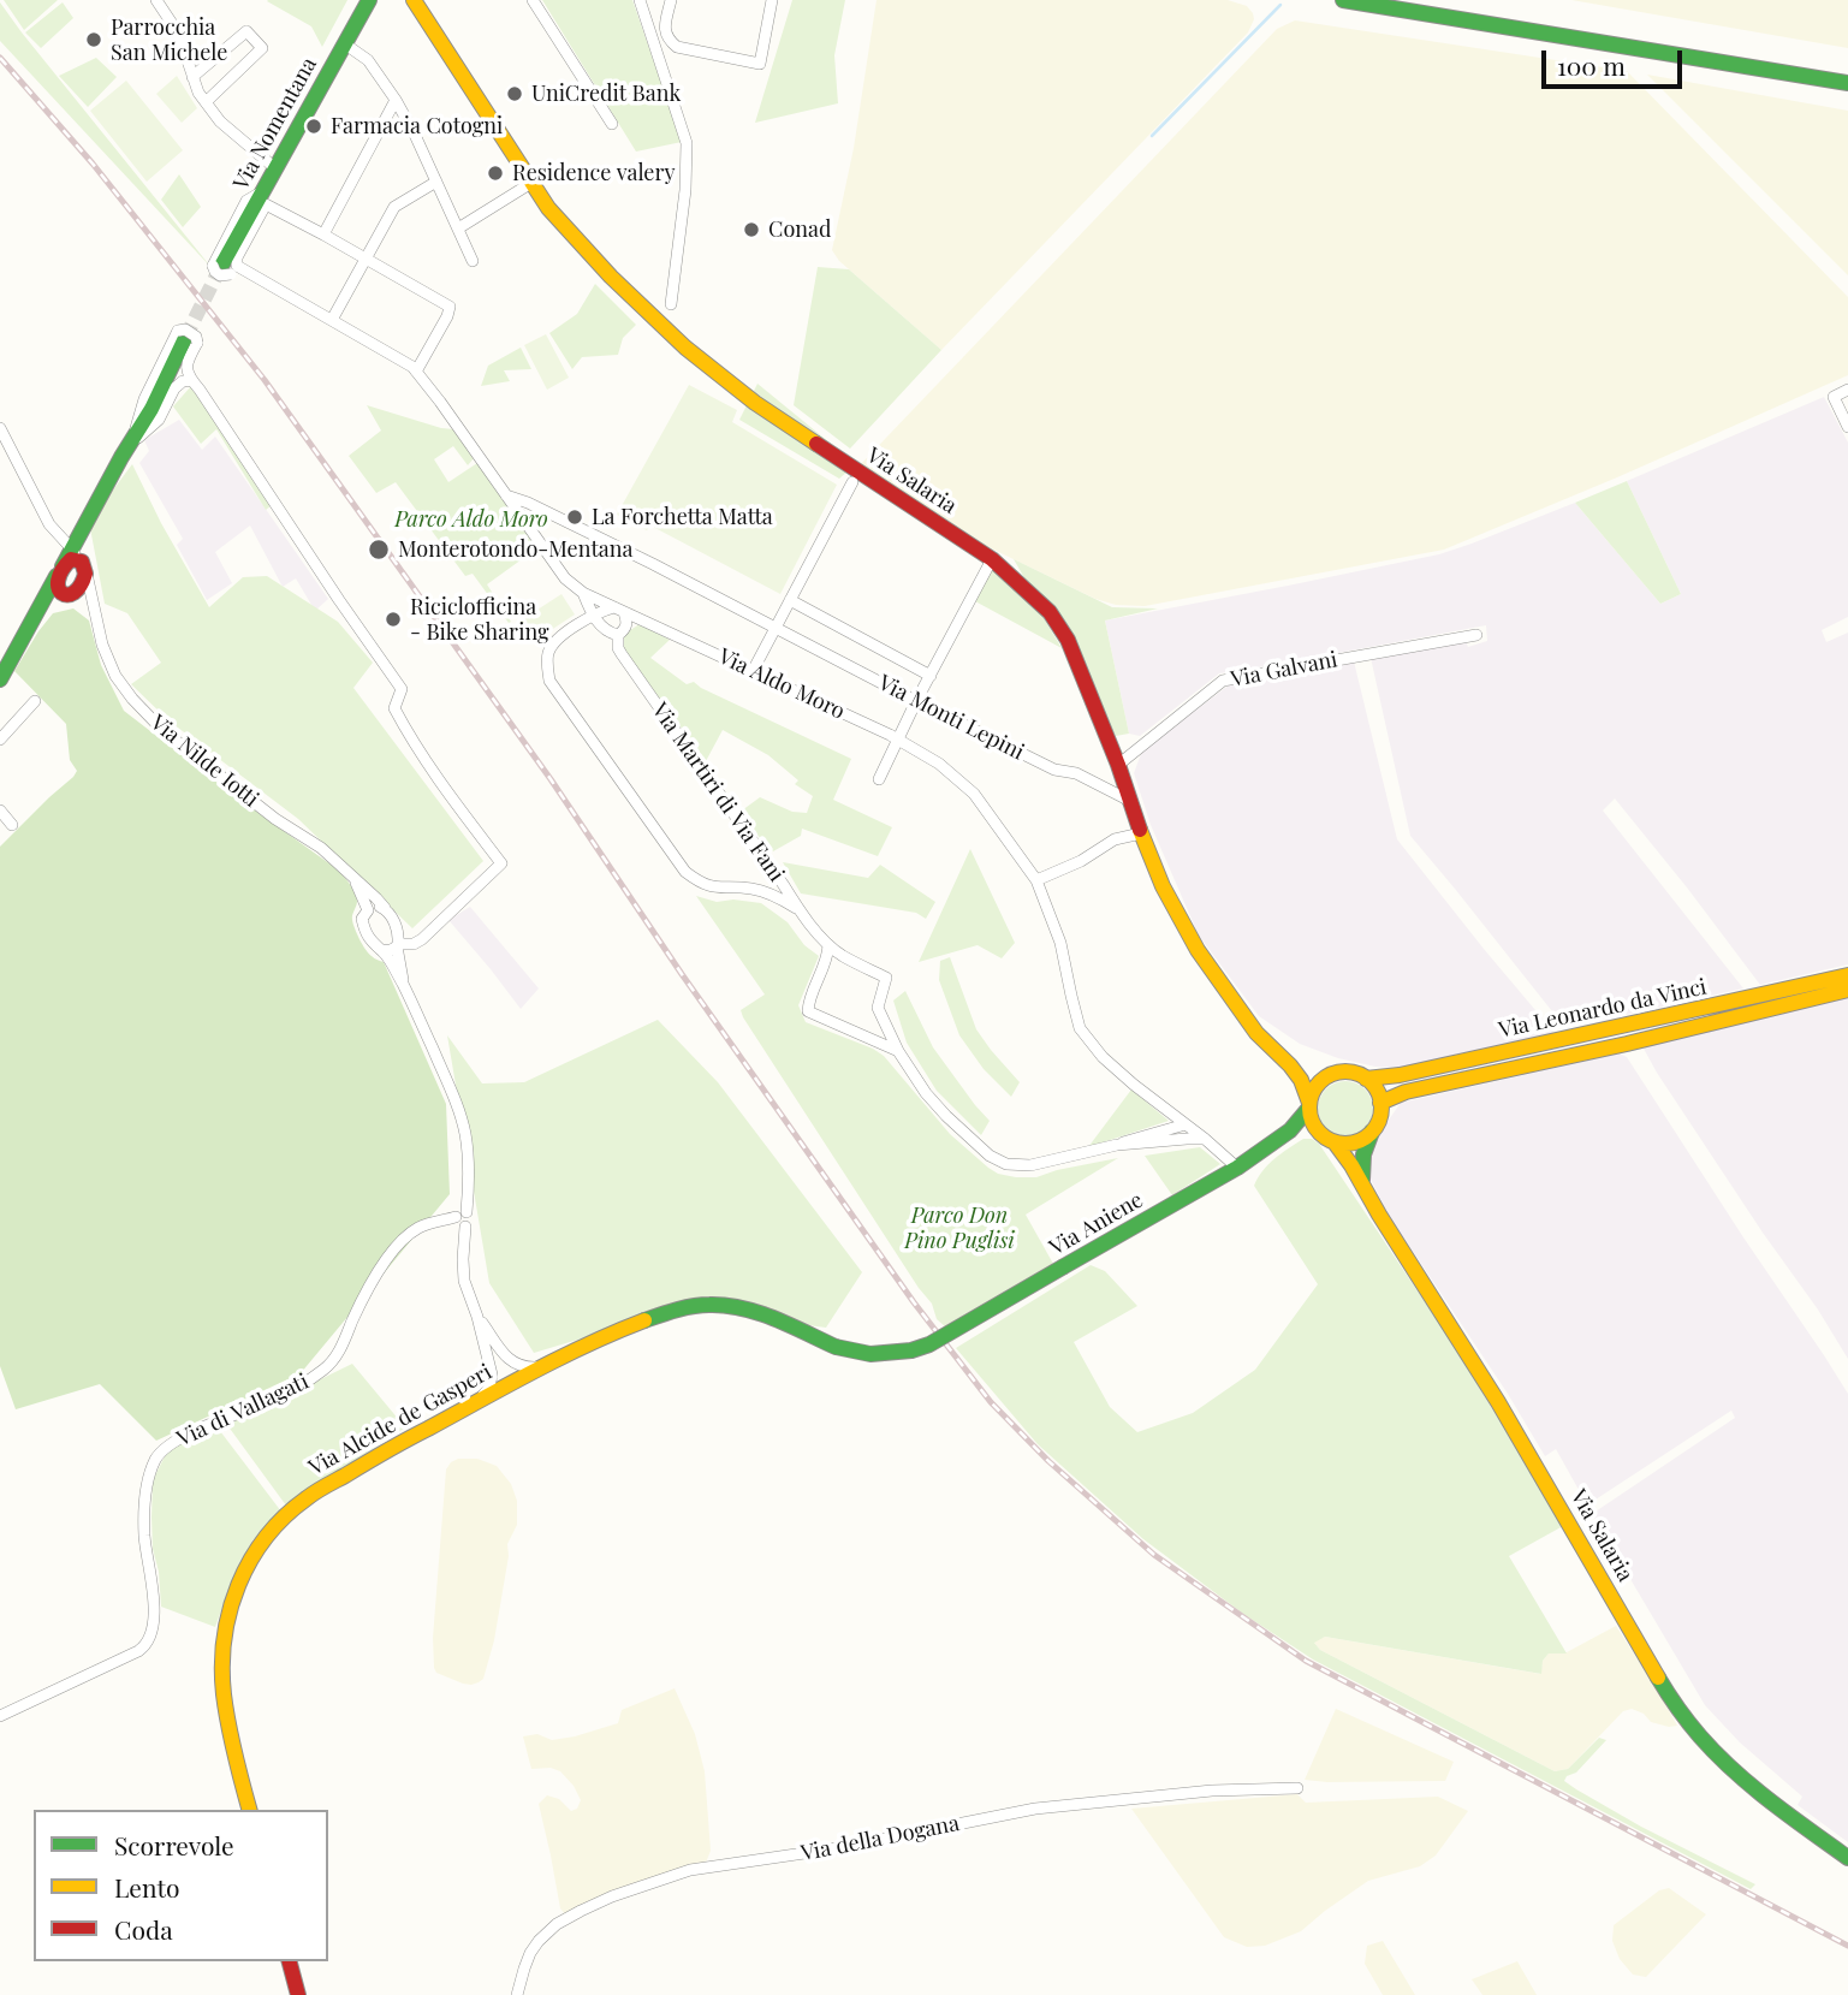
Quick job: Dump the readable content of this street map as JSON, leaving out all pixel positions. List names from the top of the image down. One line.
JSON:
{"streets":{"main road":["Via Nomentana","Via Salaria","Via Leonardo da Vinci","Via Aniene","Via Alcide de Gasperi"],"street":["Via Galvani","Via Aldo Moro","Via Monti Lepini","Via Nilde Iotti","Via Martiri di Via Fani","Via di Vallagati","Via della Dogana"]},"crossings":[["Via Salaria","Via Galvani"],["Via Salaria","Via Monti Lepini"],["Via Salaria","Via Leonardo da Vinci"],["Via Salaria","Via Aniene"],["Via Aldo Moro","Via Monti Lepini"],["Via Aldo Moro","Via Aniene"],["Via Nilde Iotti","Via di Vallagati"],["Via Leonardo da Vinci","Via Aniene"],["Via Aniene","Via Alcide de Gasperi"]],"parks":["Parco Aldo Moro","Parco Don Pino Puglisi"],"places":["Parrocchia San Michele","UniCredit Bank","Farmacia Cotogni","Residence valery","Conad","La Forchetta Matta","Monterotondo-Mentana","Riciclofficina - Bike Sharing"],"legend":["Scorrevole","Lento","Coda"],"scale_bar":"100 m"}
